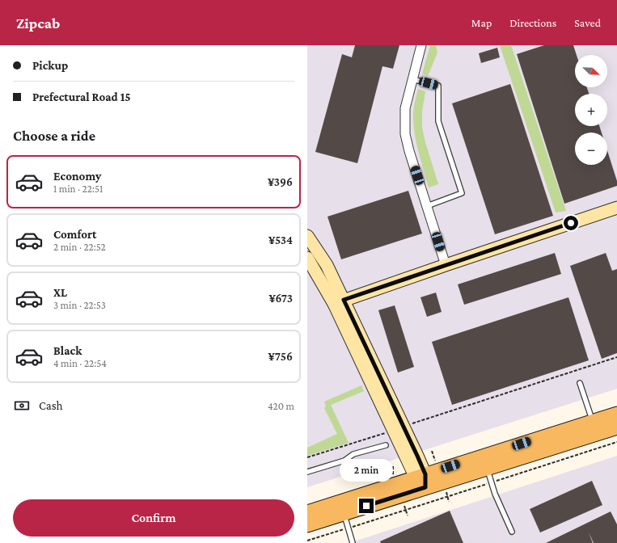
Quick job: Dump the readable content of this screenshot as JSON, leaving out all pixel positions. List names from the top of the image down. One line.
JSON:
{"north":"bottom right","page":{"header":"Zipcab","nav":["Map","Directions","Saved"],"banner":["Pickup","Prefectural Road 15"],"map_buttons":["+","−"],"heading":"Choose a ride","list":[{"name":"Economy","note":"1 min · 22:51","value":"¥396"},{"name":"Comfort","note":"2 min · 22:52","value":"¥534"},{"name":"XL","note":"3 min · 22:53","value":"¥673"},{"name":"Black","note":"4 min · 22:54","value":"¥756"}],"pay":["Cash","420 m"],"bubble":"2 min","buttons":"Confirm"}}
